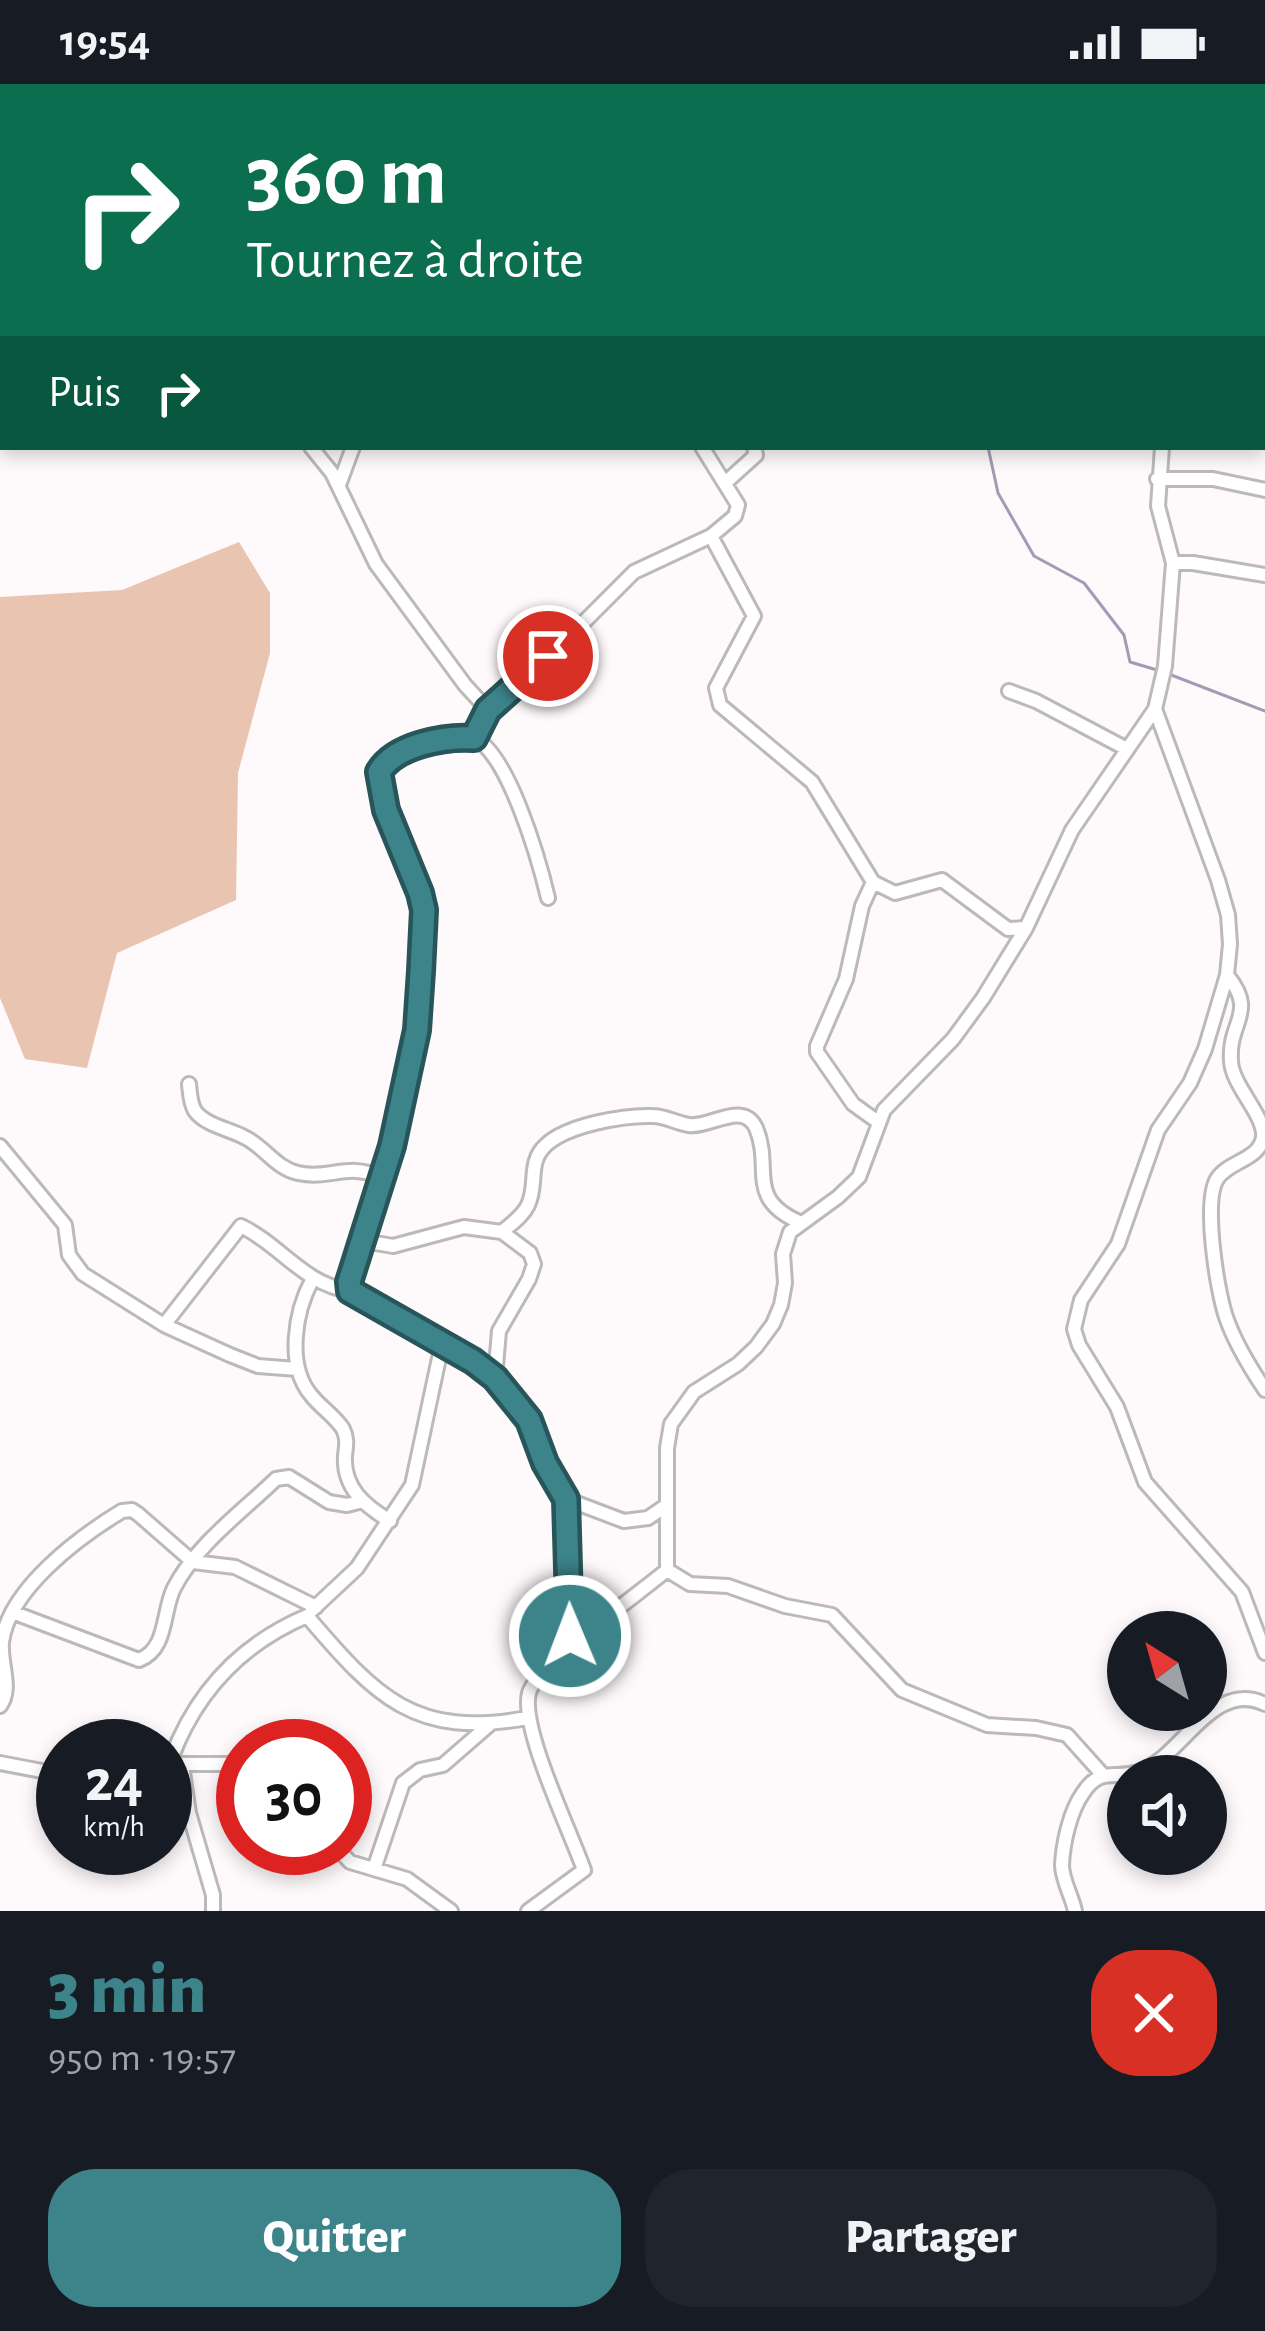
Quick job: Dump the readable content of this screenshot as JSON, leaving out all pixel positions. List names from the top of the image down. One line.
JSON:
{"north":"top left","page":{"status":"19:54","turn":["360 m","Tournez à droite"],"then":"Puis","speed":"24 km/h","limit":"30","heading":["3 min","950 m · 19:57"],"buttons":["Quitter","Partager"]}}
